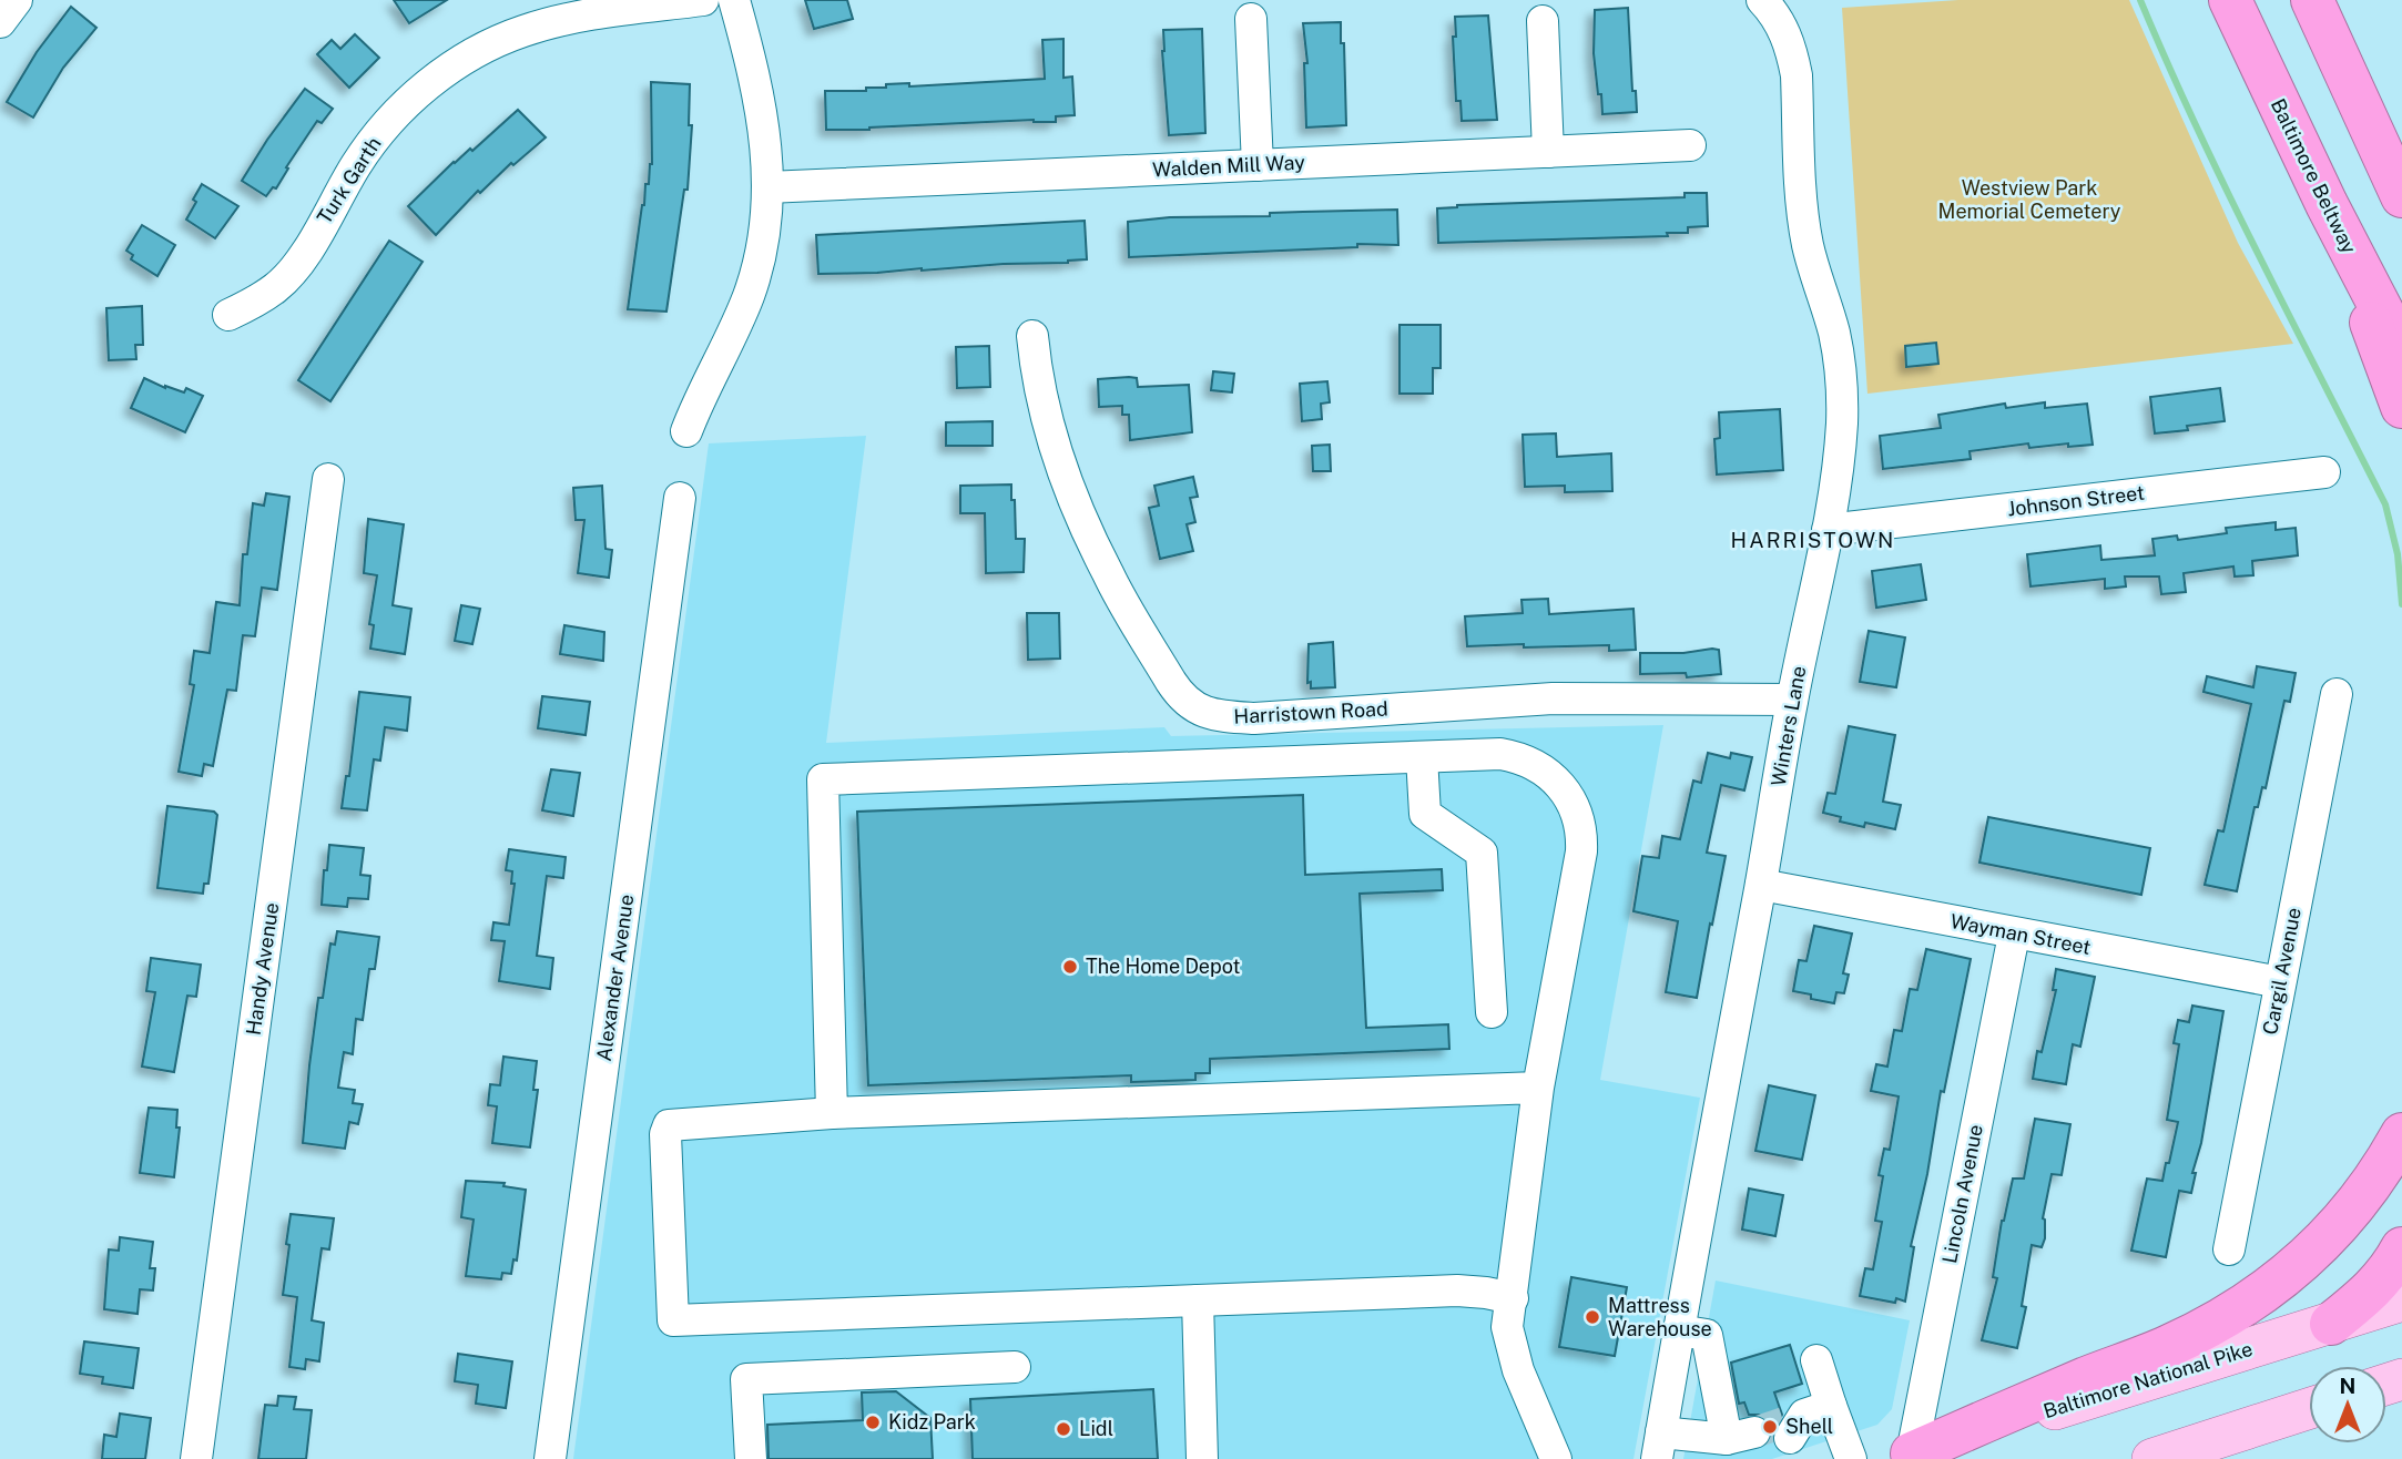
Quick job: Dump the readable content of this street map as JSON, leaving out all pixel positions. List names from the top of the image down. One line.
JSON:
{"streets":{"highway":["Baltimore Beltway"],"main road":["Baltimore National Pike"],"street":["Walden Mill Way","Turk Garth","Johnson Street","Harristown Road","Winters Lane","Wayman Street","Handy Avenue","Cargil Avenue","Alexander Avenue","Lincoln Avenue"]},"crossings":[["Johnson Street","Winters Lane"],["Harristown Road","Winters Lane"],["Winters Lane","Wayman Street"],["Wayman Street","Cargil Avenue"],["Wayman Street","Lincoln Avenue"],["Lincoln Avenue","Baltimore National Pike"]],"districts":["HARRISTOWN"],"parks":["Westview Park Memorial Cemetery"],"places":["The Home Depot","Mattress Warehouse","Kidz Park","Shell","Lidl"],"north":"top"}
